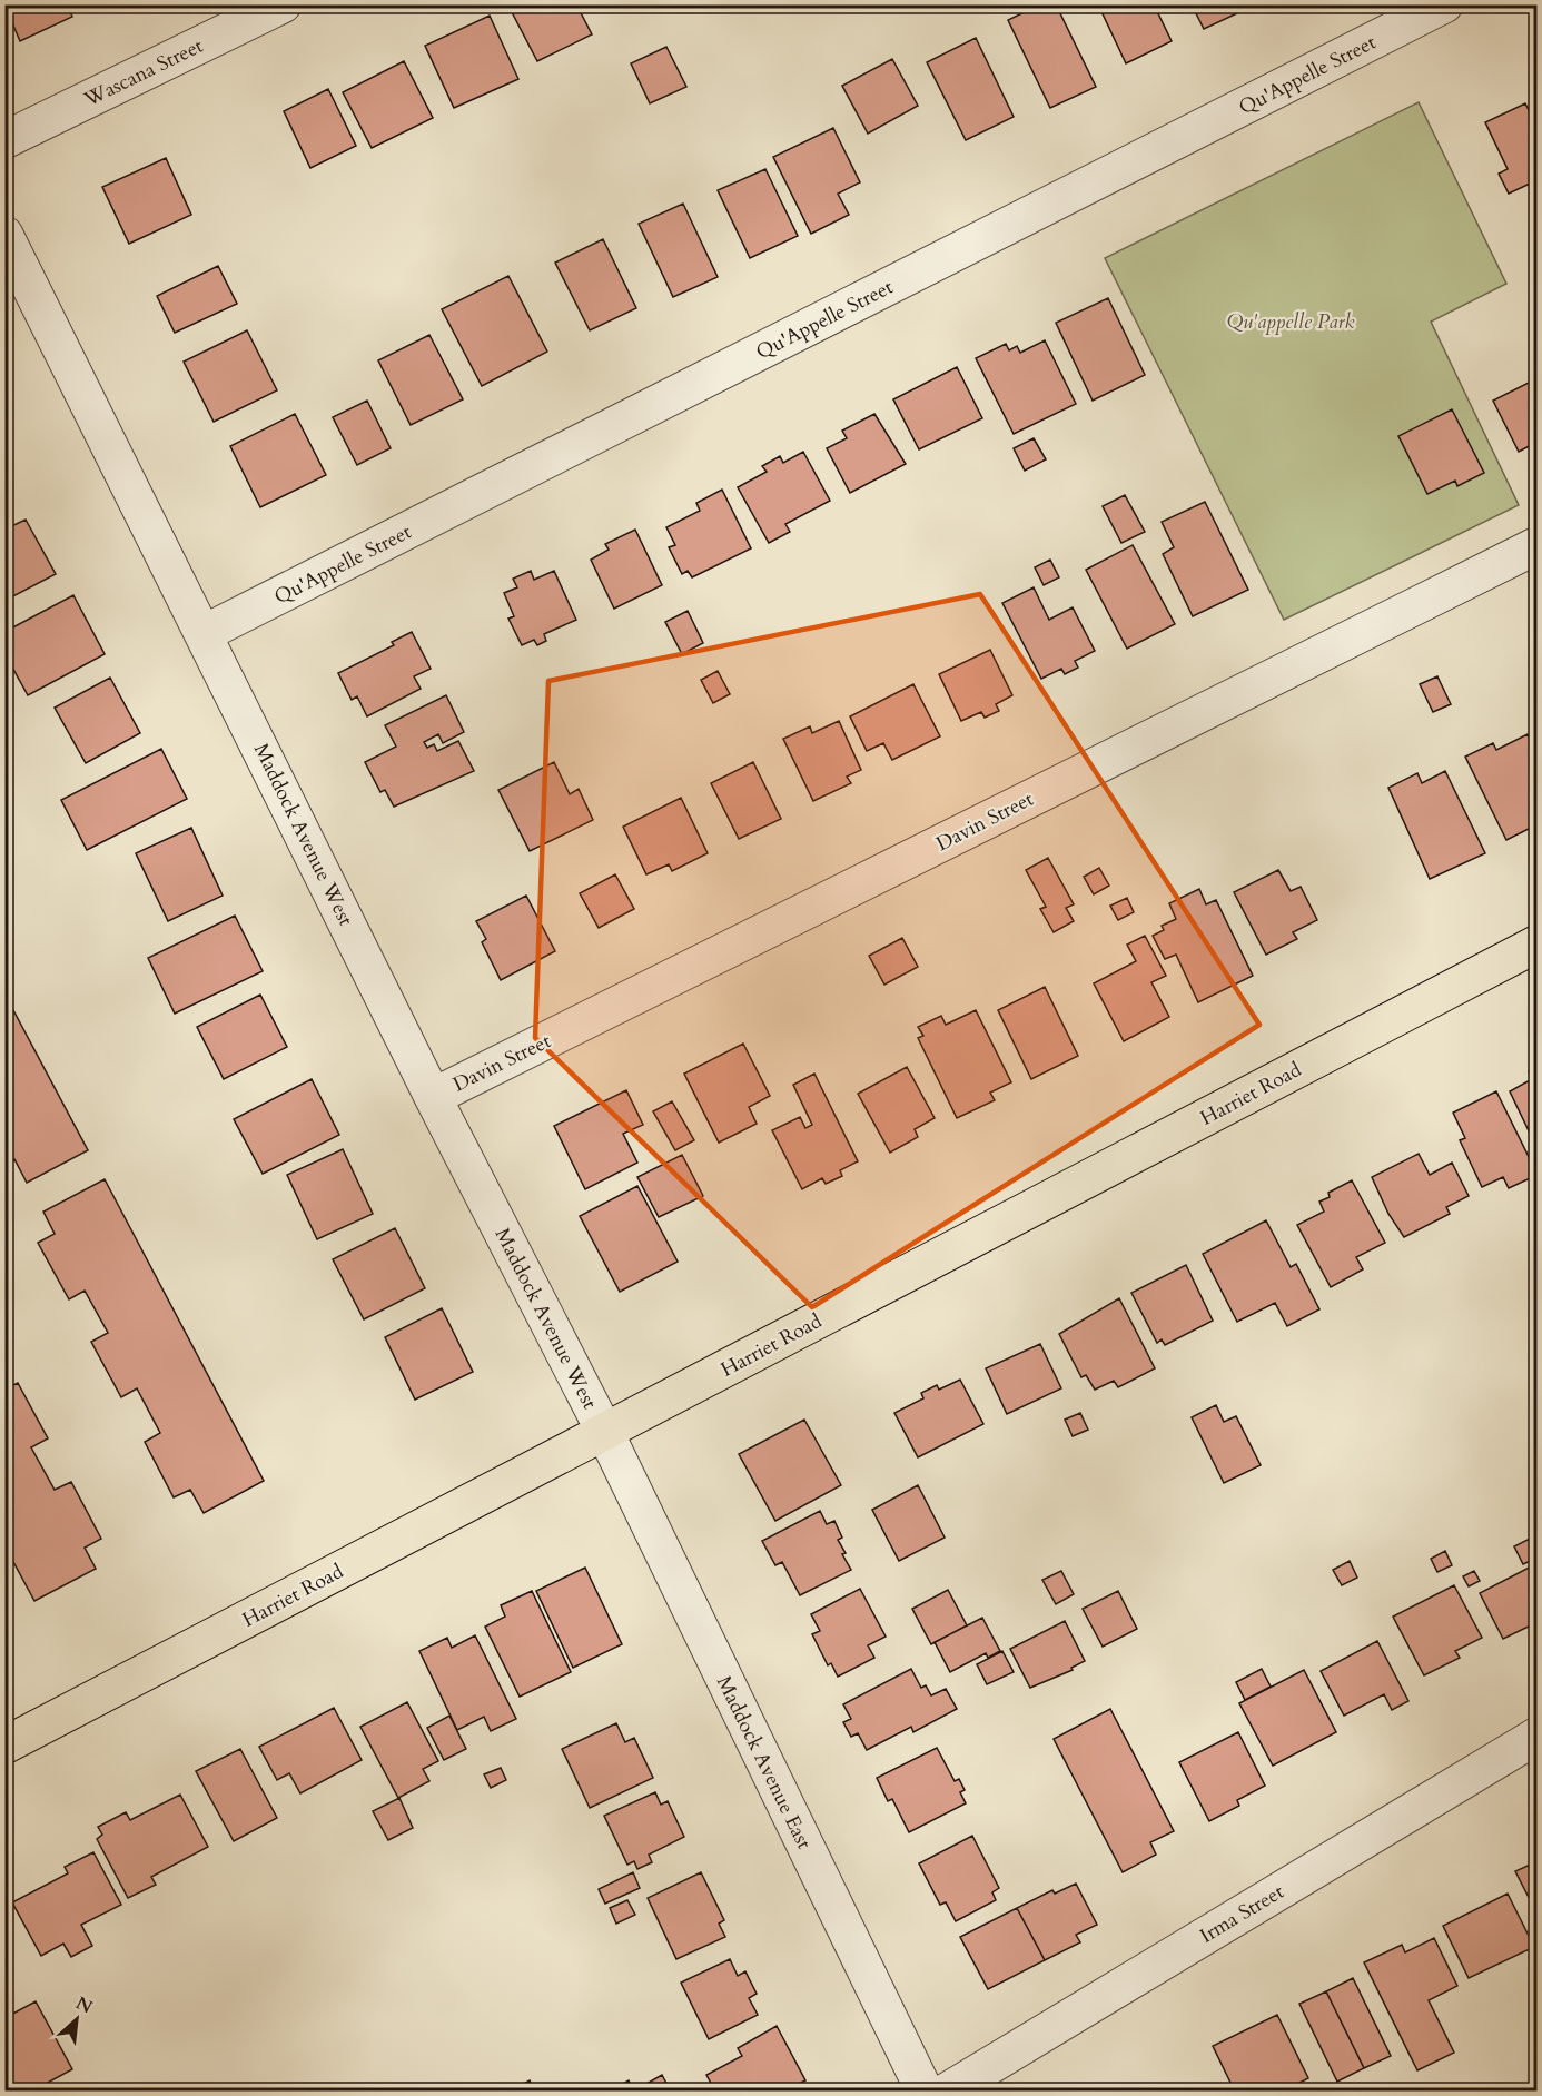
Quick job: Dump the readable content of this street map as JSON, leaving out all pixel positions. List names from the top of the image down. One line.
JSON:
{"streets":{"main road":["Harriet Road"],"street":["Wascana Street","Qu'Appelle Street","Davin Street","Maddock Avenue West","Maddock Avenue East","Irma Street"]},"crossings":[["Qu'Appelle Street","Maddock Avenue West"],["Davin Street","Maddock Avenue West"],["Maddock Avenue West","Harriet Road"],["Maddock Avenue West","Maddock Avenue East"],["Harriet Road","Maddock Avenue East"]],"parks":["Qu'appelle Park"],"north":"top right"}
